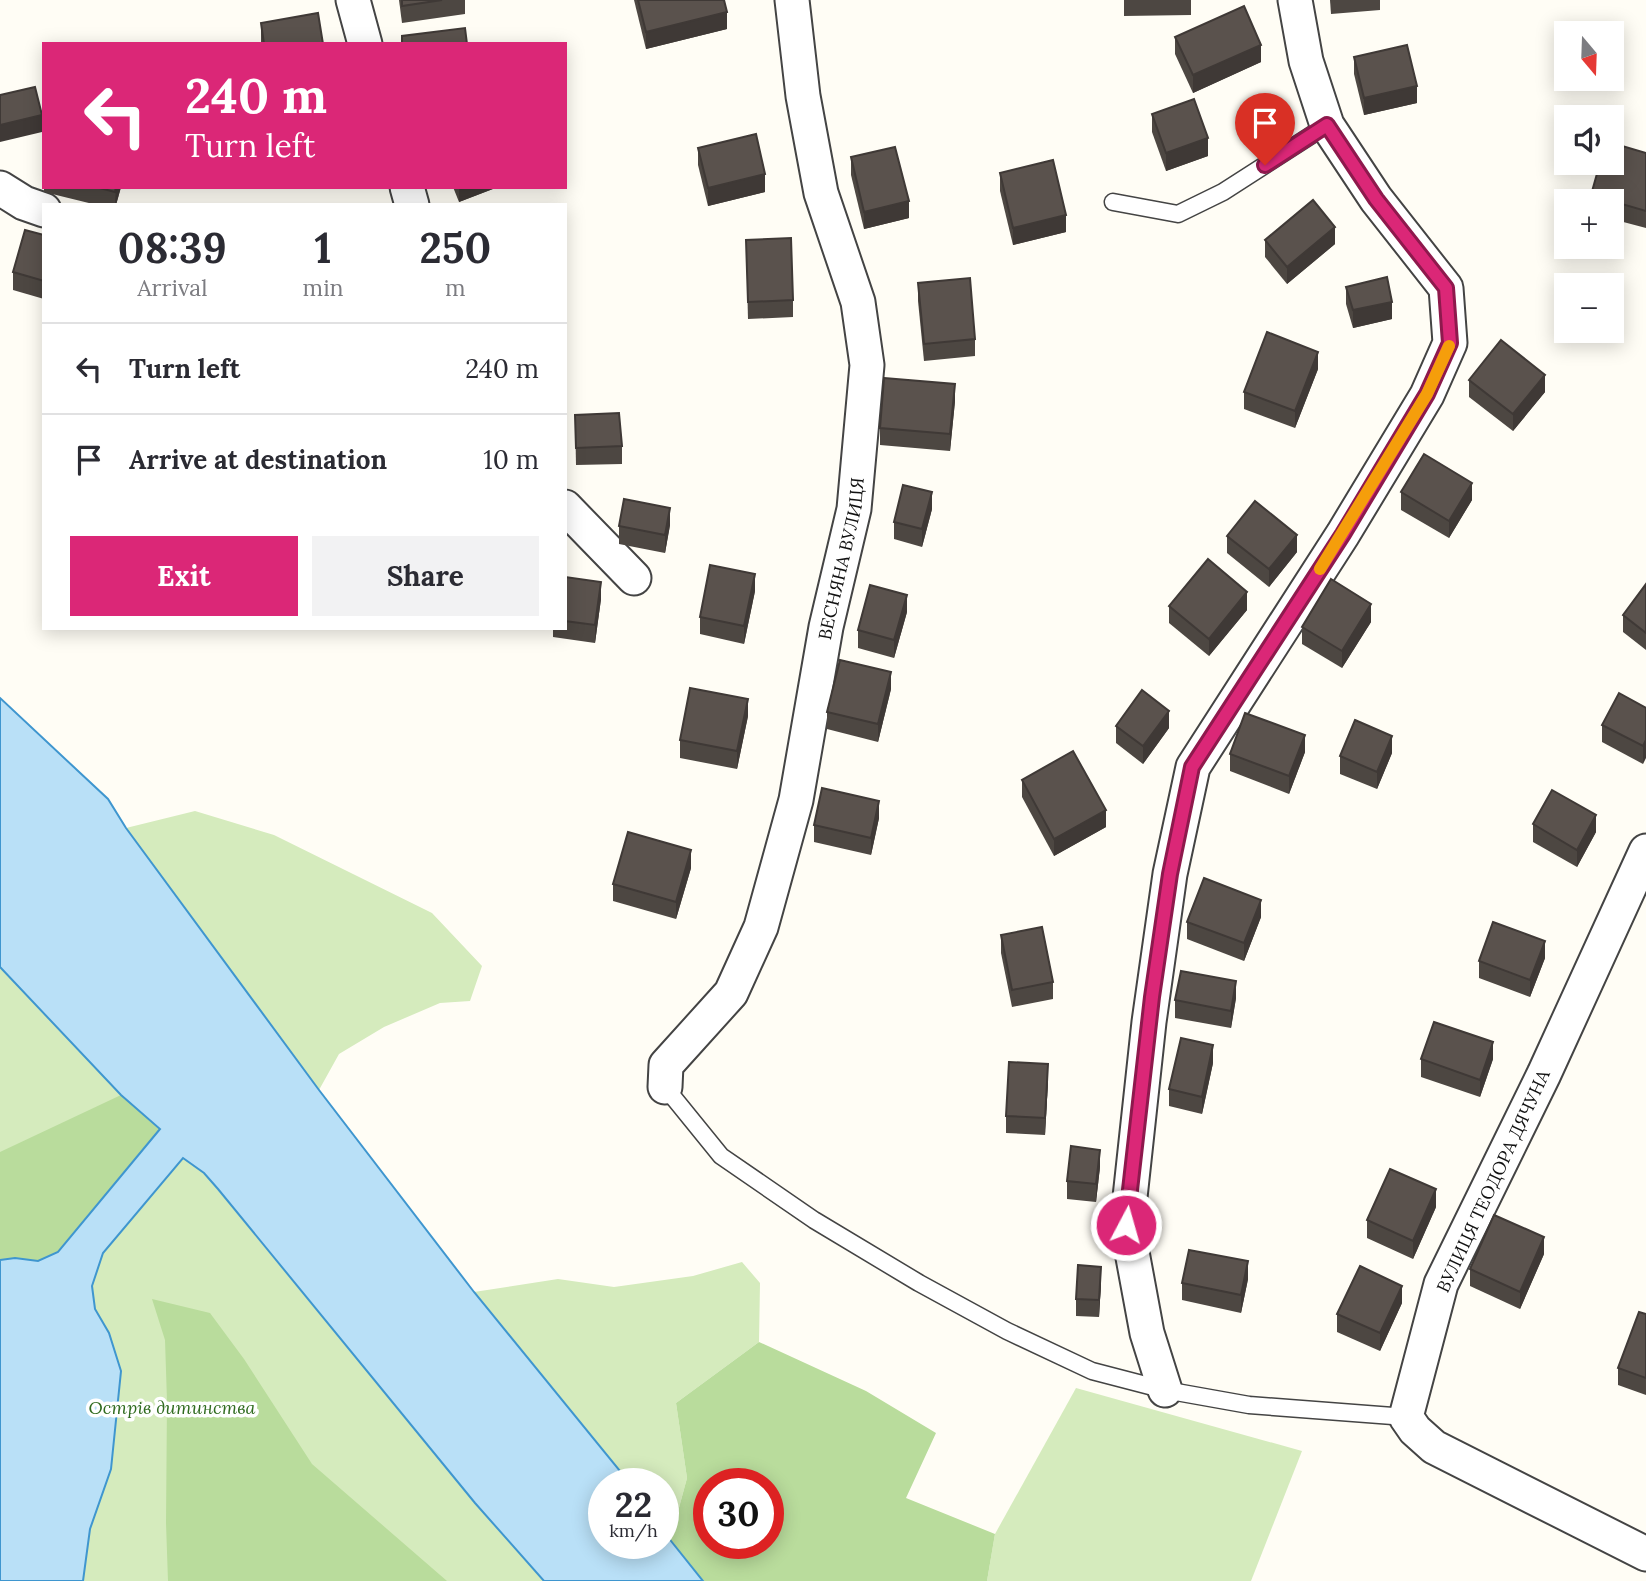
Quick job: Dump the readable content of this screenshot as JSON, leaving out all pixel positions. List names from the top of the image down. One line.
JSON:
{"streets":{"street":["ВЕСНЯНА ВУЛИЦЯ","ВУЛИЦЯ ТЕОДОРА ДЯЧУНА"]},"parks":["Острів дитинства"],"north":"bottom","page":{"map_buttons":["+","−"],"turn":["240 m","Turn left"],"eta":["08:39","Arrival","1","min","250","m"],"list":[{"name":"Turn left","value":"240 m"},{"name":"Arrive at destination","value":"10 m"}],"buttons":["Exit","Share"],"speed":"22 km/h","limit":"30"}}
